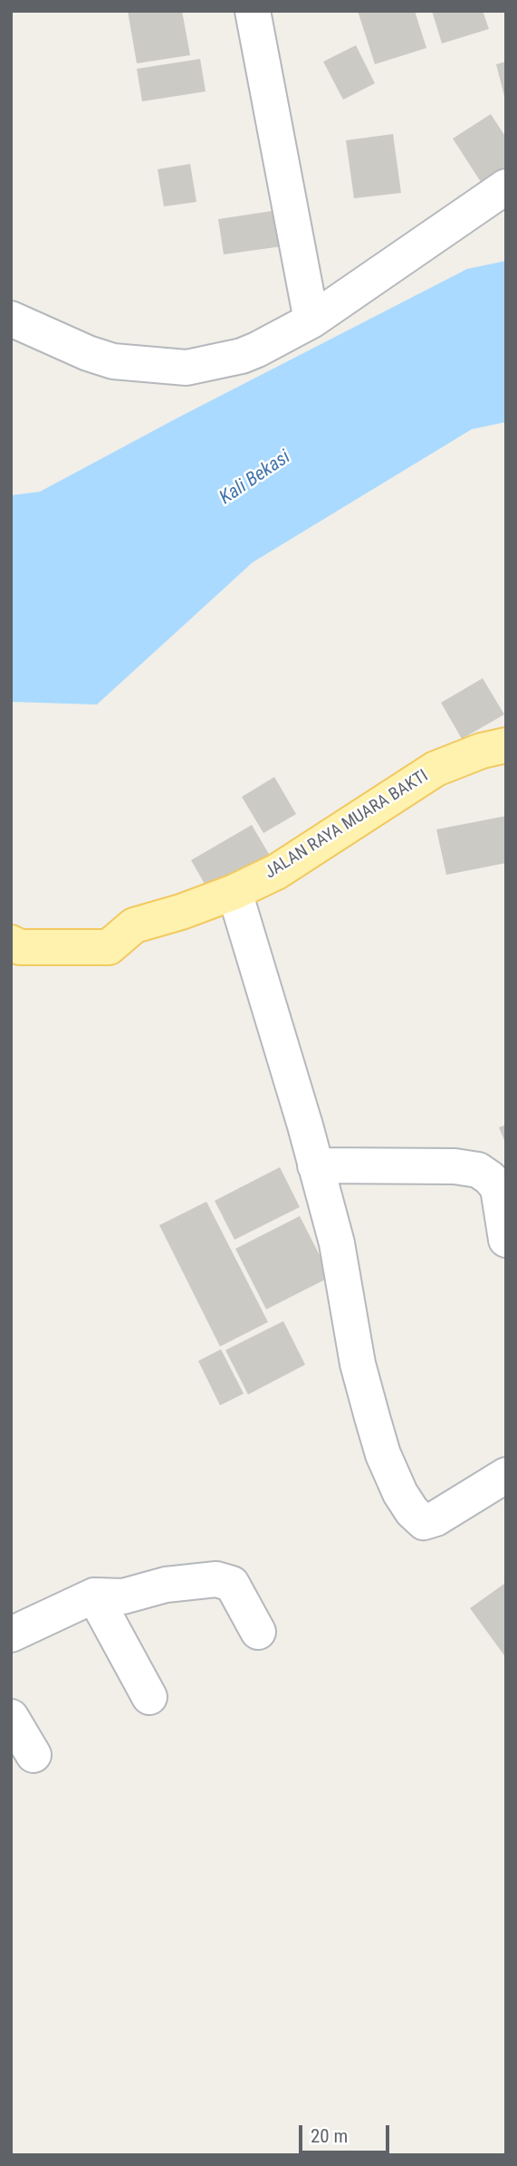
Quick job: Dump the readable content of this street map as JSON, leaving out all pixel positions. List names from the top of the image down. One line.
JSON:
{"streets":{"main road":["JALAN RAYA MUARA BAKTI"]},"water":["Kali Bekasi"],"scale_bar":"20 m"}
